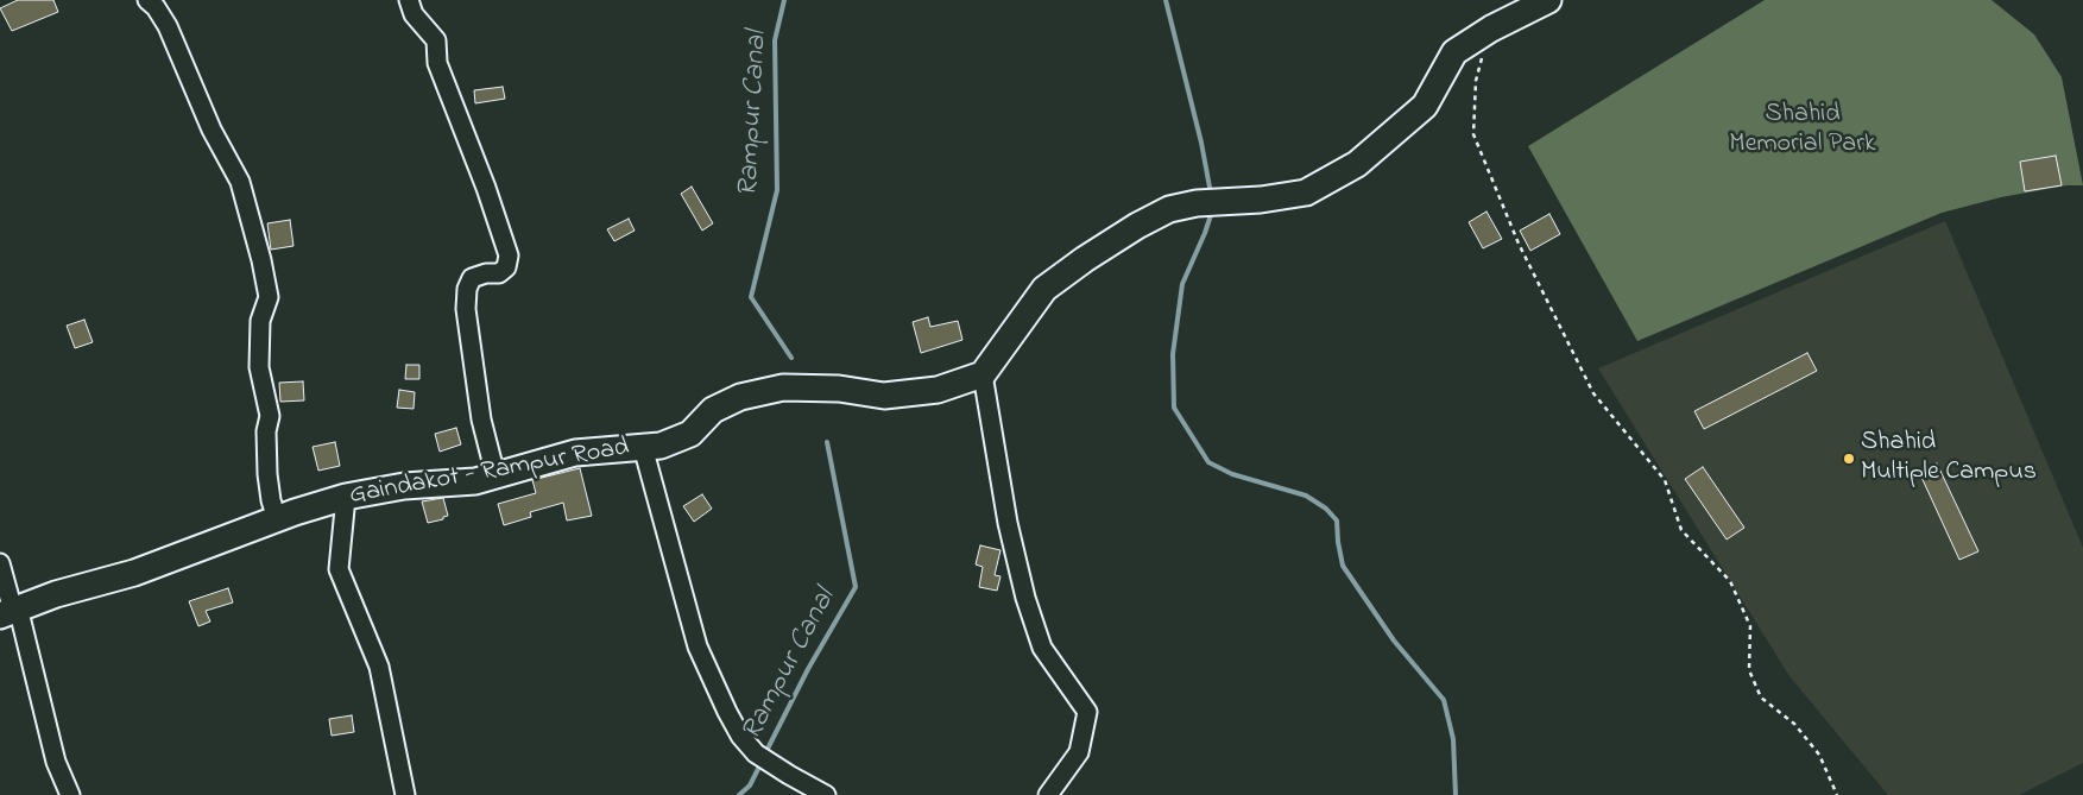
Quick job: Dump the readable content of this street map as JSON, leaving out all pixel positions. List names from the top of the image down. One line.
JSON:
{"streets":{"main road":["Gaindakot - Rampur Road"]},"water":["Rampur Canal"],"parks":["Shahid Memorial Park"],"places":["Shahid Multiple Campus"]}
